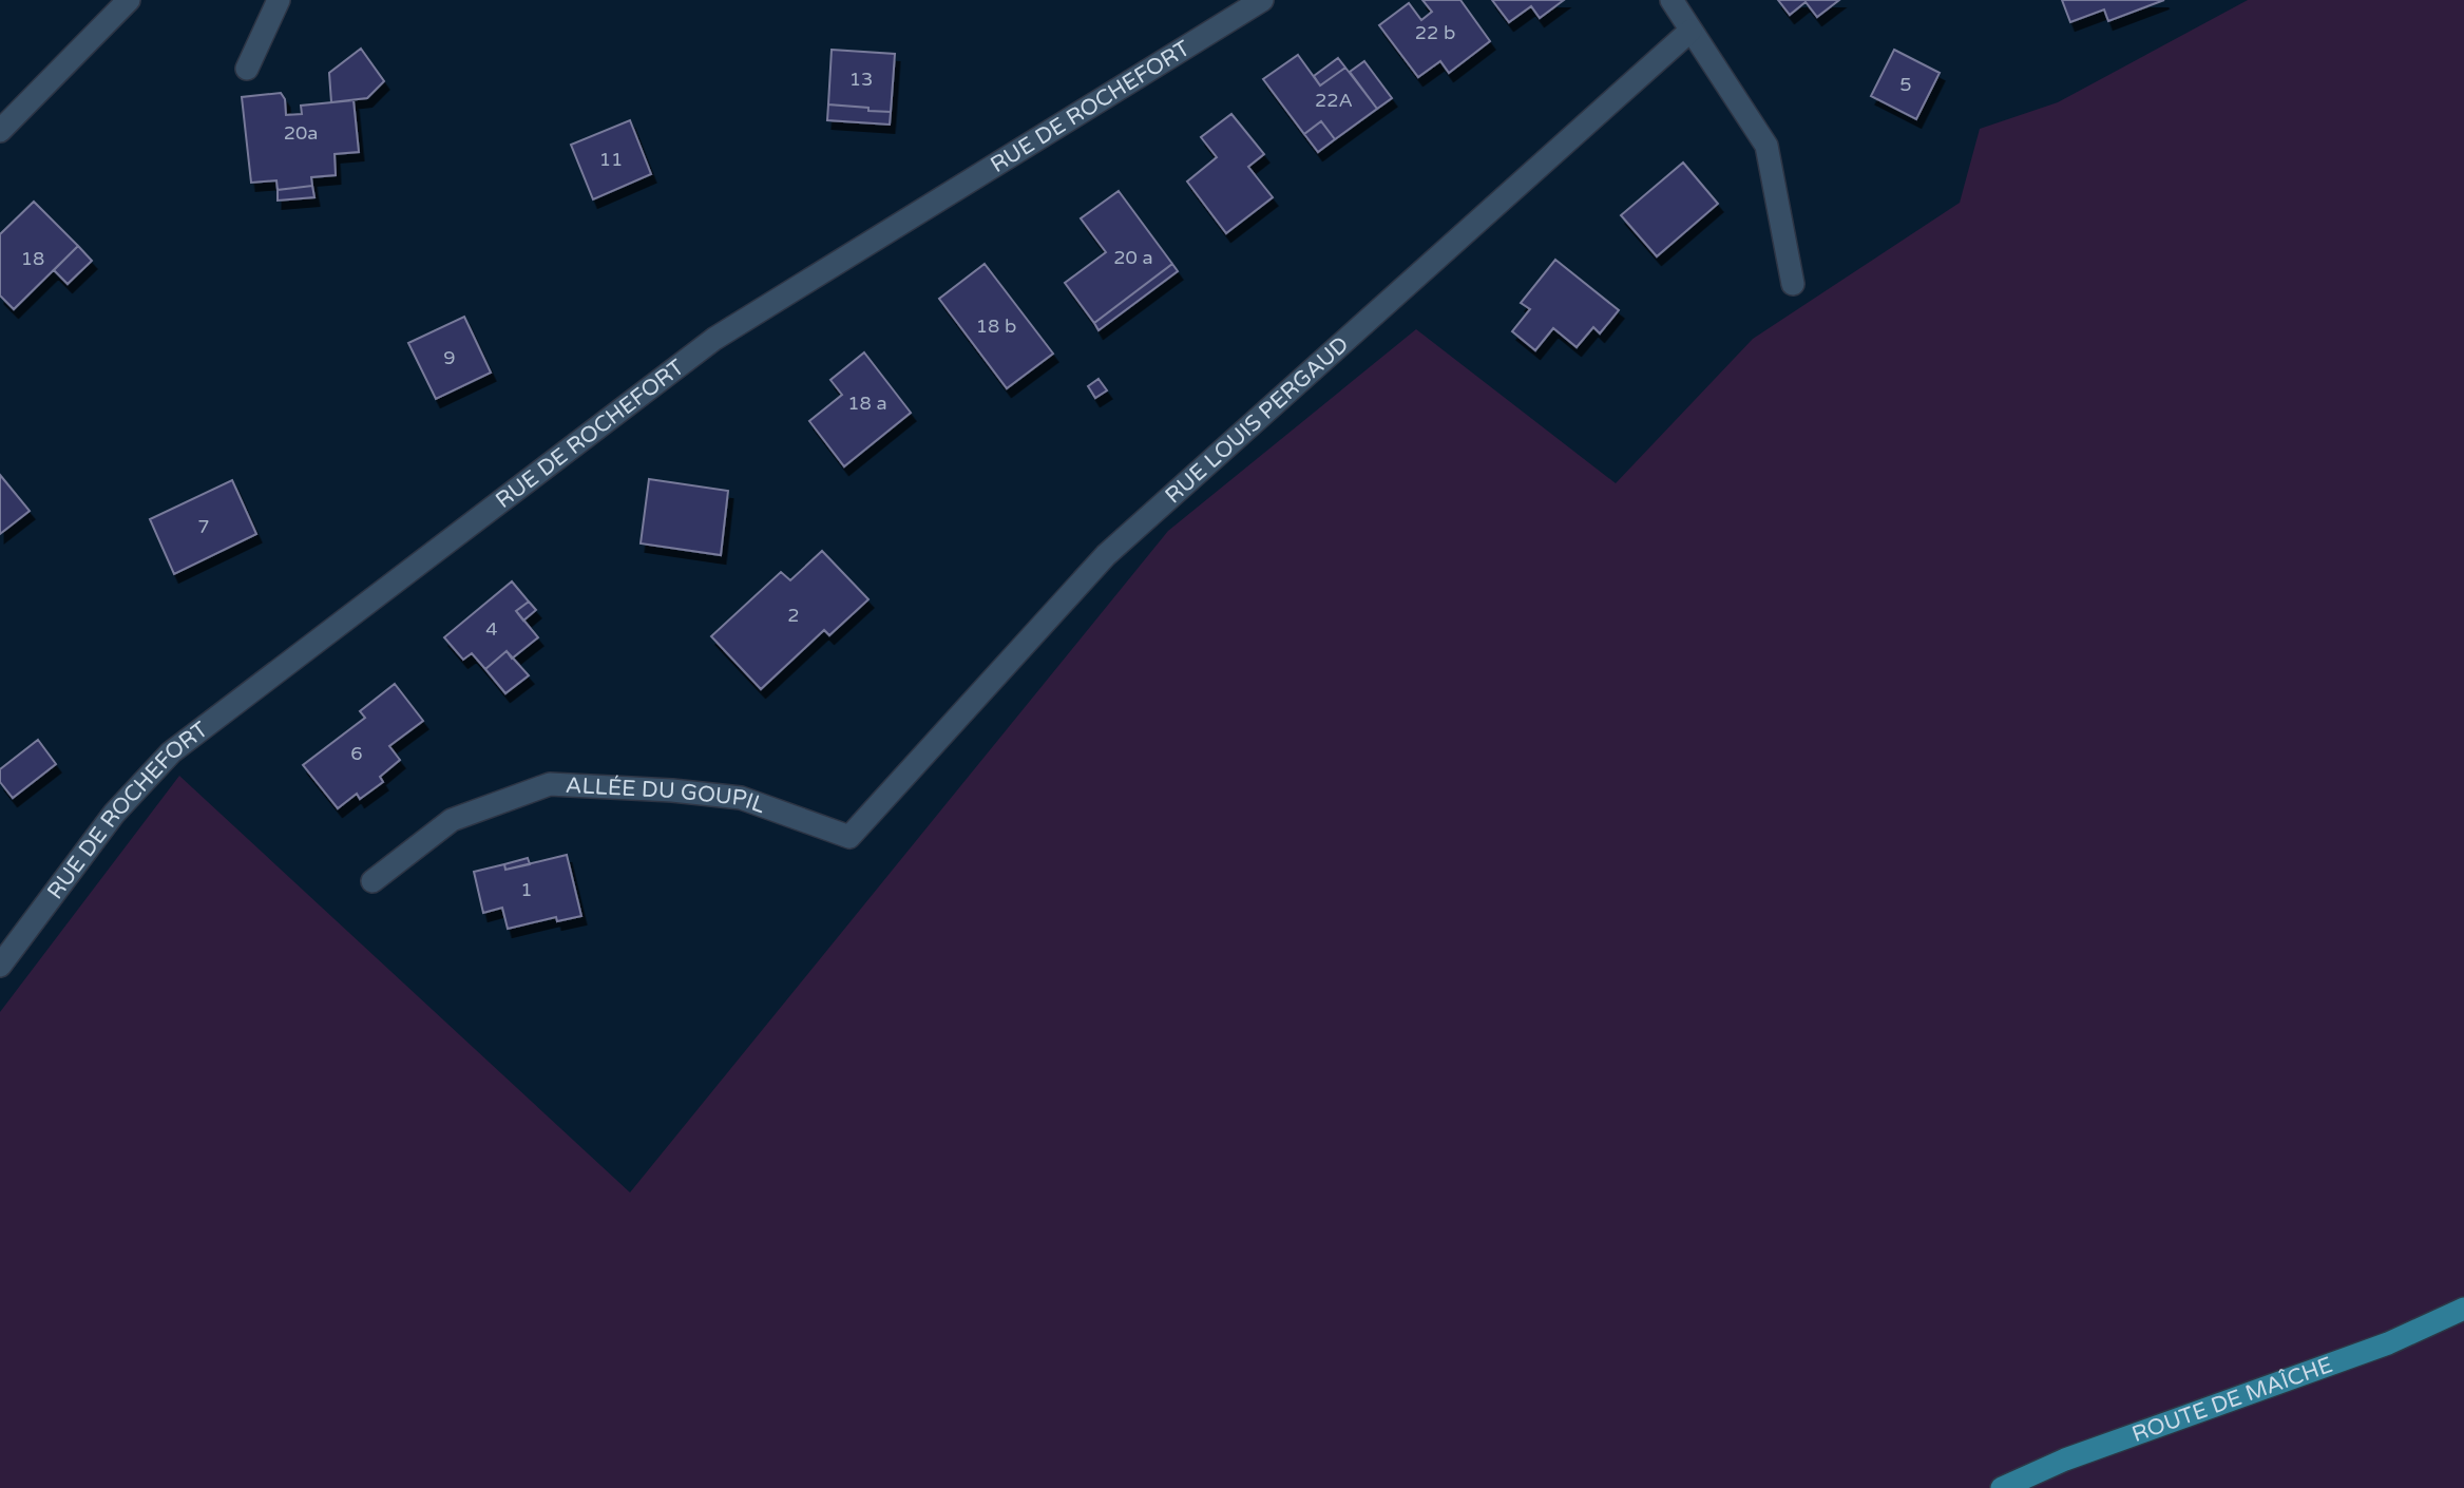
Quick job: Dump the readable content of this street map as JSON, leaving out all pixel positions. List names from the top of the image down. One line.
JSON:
{"streets":{"main road":["ROUTE DE MAÎCHE"],"street":["RUE DE ROCHEFORT","RUE LOUIS PERGAUD","ALLÉE DU GOUPIL"]},"crossings":[["RUE LOUIS PERGAUD","ALLÉE DU GOUPIL"]],"house_numbers":["22 b","13","5","22A","20a","11","20 a","18","18 b","9","18 a","7","2","4","6","1"]}
